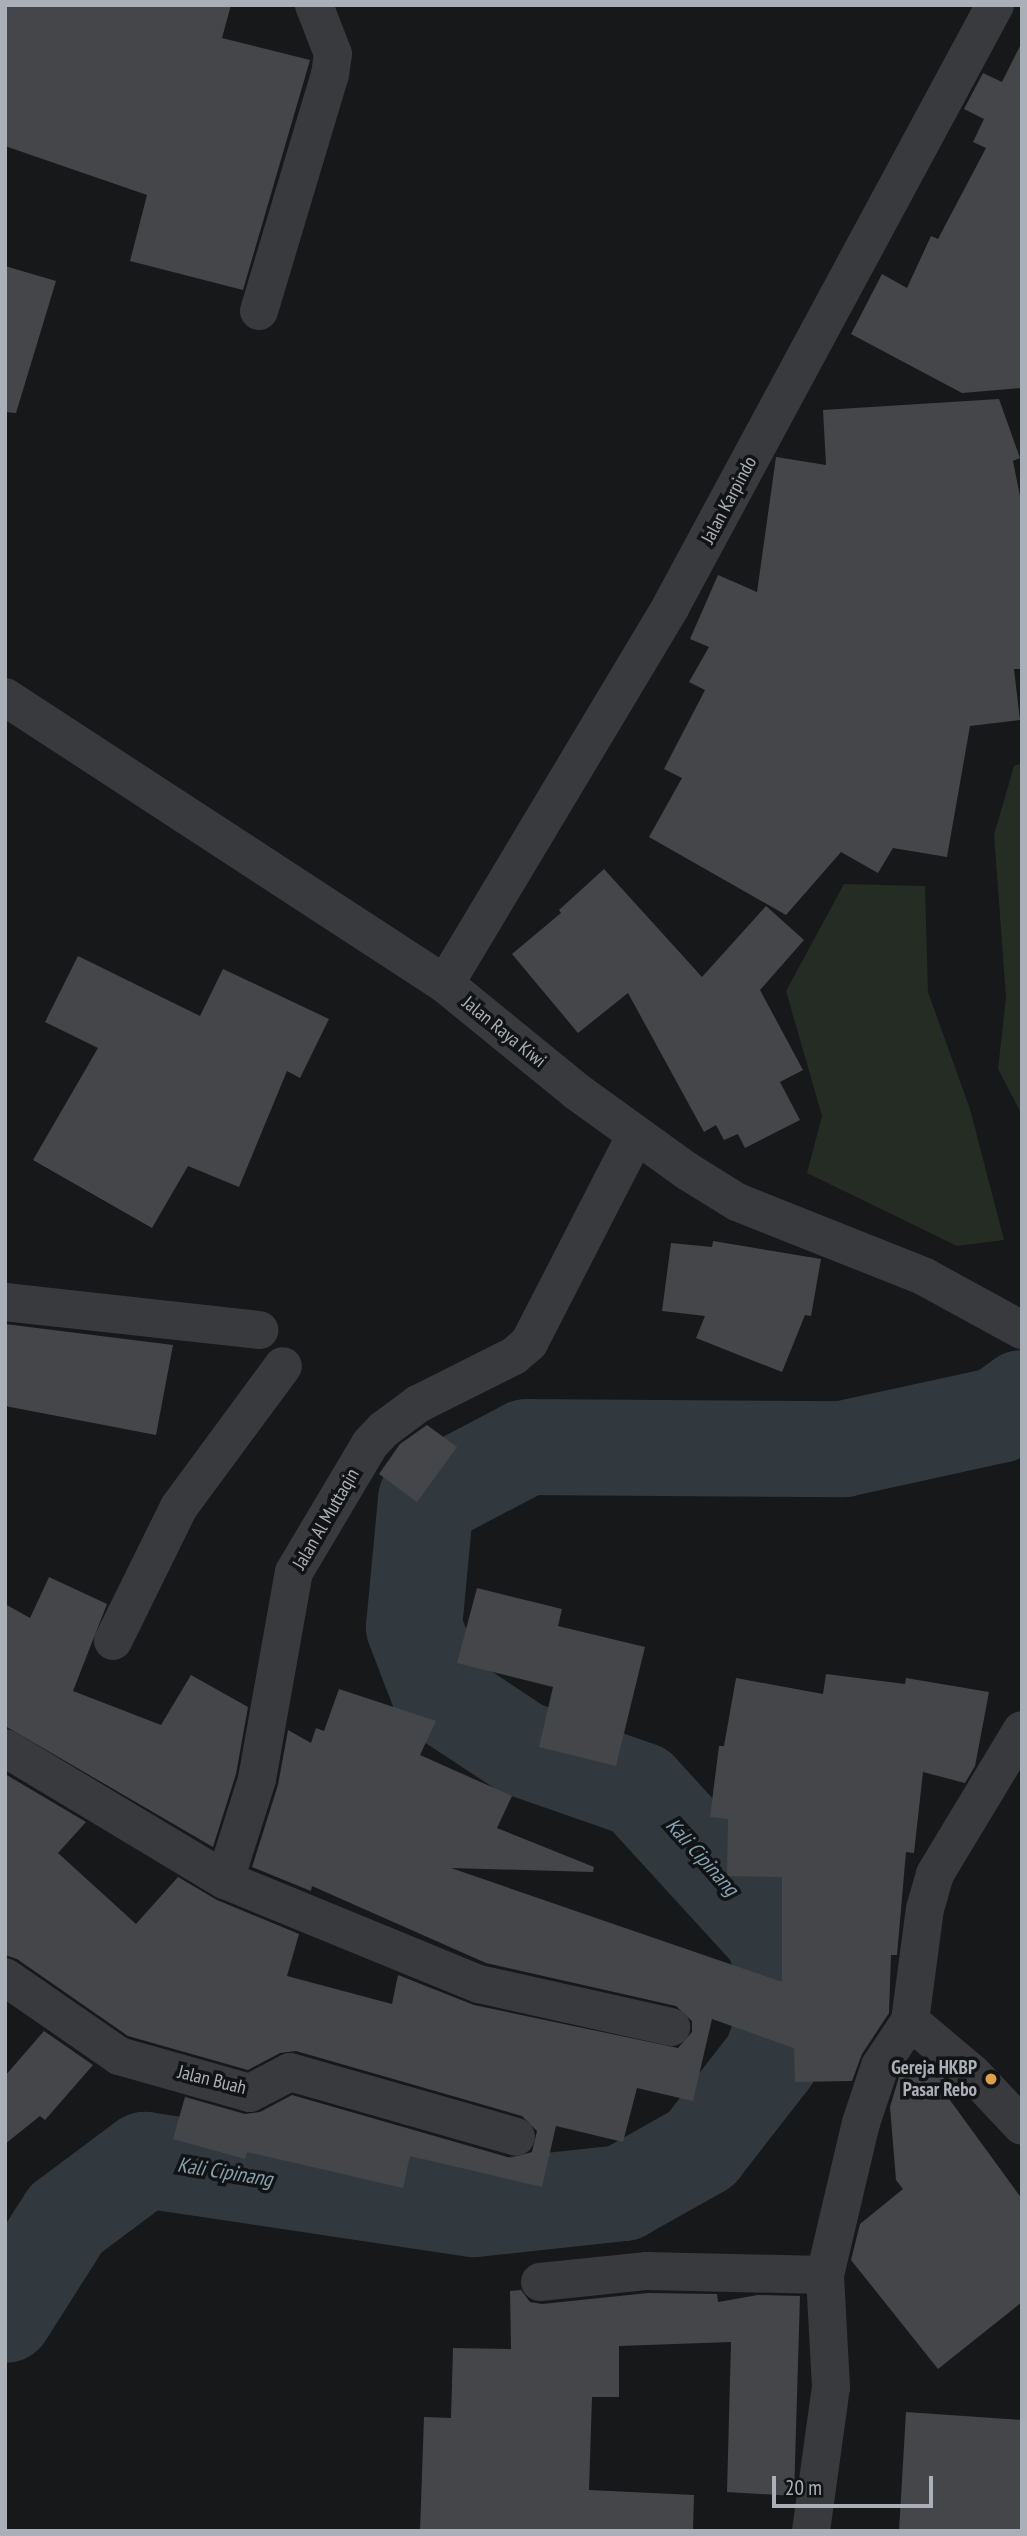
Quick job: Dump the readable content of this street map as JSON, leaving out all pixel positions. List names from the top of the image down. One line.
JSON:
{"streets":{"street":["Jalan Karpindo","Jalan Raya Kiwi","Jalan Al Muttaqin","Jalan Buah"]},"crossings":[["Jalan Karpindo","Jalan Raya Kiwi"],["Jalan Raya Kiwi","Jalan Al Muttaqin"]],"water":["Kali Cipinang"],"places":["Gereja HKBP Pasar Rebo"],"scale_bar":"20 m"}
